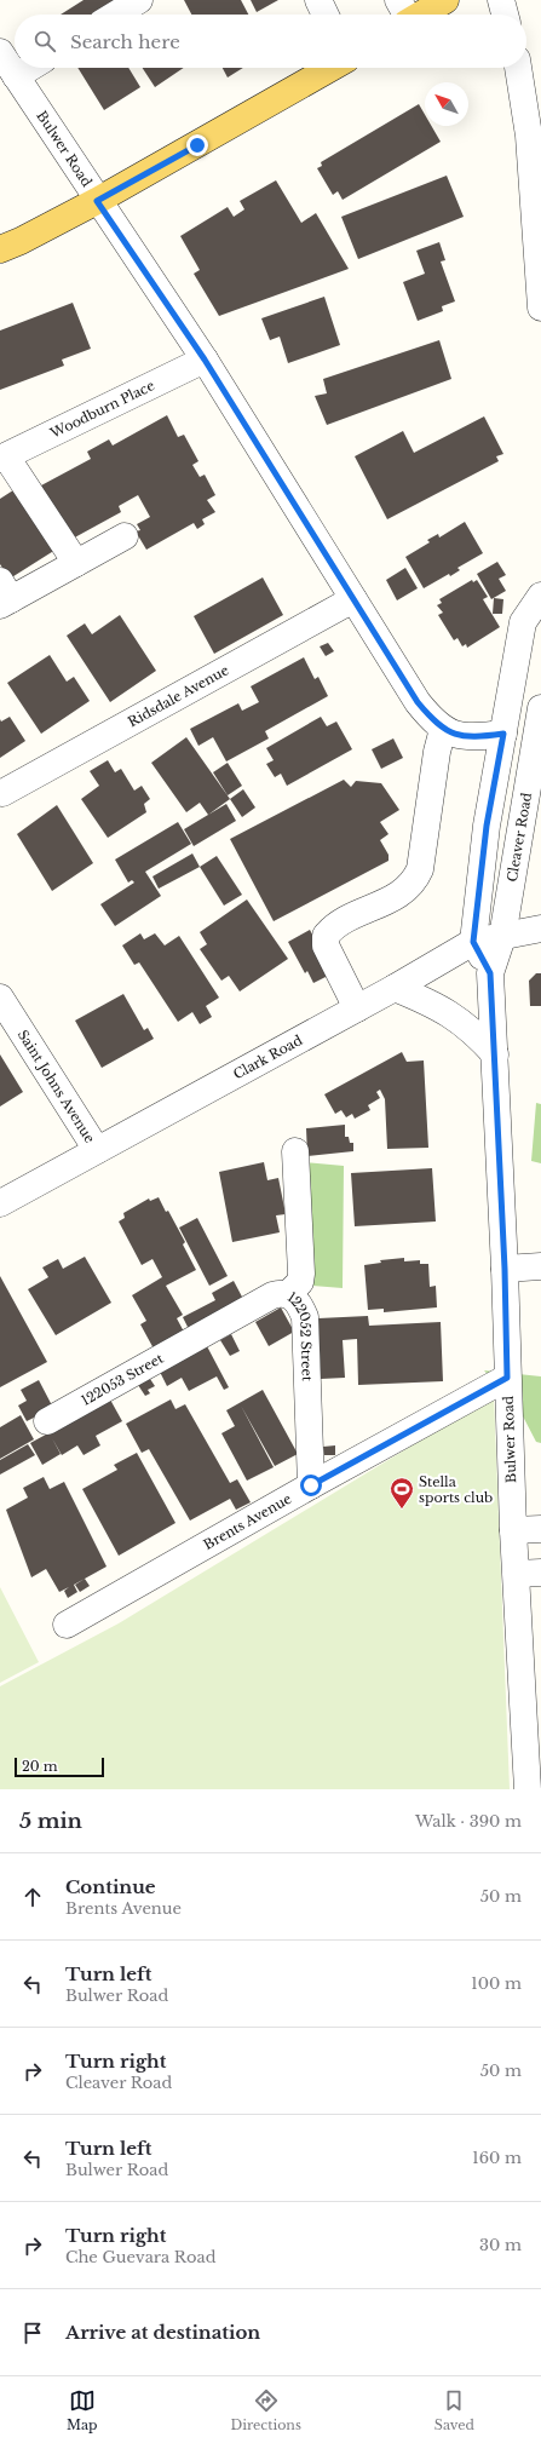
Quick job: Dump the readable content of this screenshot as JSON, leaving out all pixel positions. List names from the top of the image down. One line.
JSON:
{"streets":{"street":["Bulwer Road","Woodburn Place","Ridsdale Avenue","Cleaver Road","Clark Road","Saint Johns Avenue","122052 Street","122053 Street","Brents Avenue"]},"crossings":[["Bulwer Road","Woodburn Place"],["Bulwer Road","Ridsdale Avenue"],["Bulwer Road","Cleaver Road"],["Bulwer Road","Clark Road"],["Bulwer Road","Brents Avenue"],["Cleaver Road","Clark Road"],["Clark Road","Saint Johns Avenue"],["122052 Street","122053 Street"],["122052 Street","Brents Avenue"]],"places":{"sports":["Stella sports club"]},"scale_bar":"20 m","north":"top left","page":{"search":"Search here","scale":"20 m","heading":["5 min","Walk · 390 m"],"list":[["Continue","Brents Avenue","50 m"],["Turn left","Bulwer Road","100 m"],["Turn right","Cleaver Road","50 m"],["Turn left","Bulwer Road","160 m"],["Turn right","Che Guevara Road","30 m"],"Arrive at destination"],"nav":["Map","Directions","Saved"]}}
